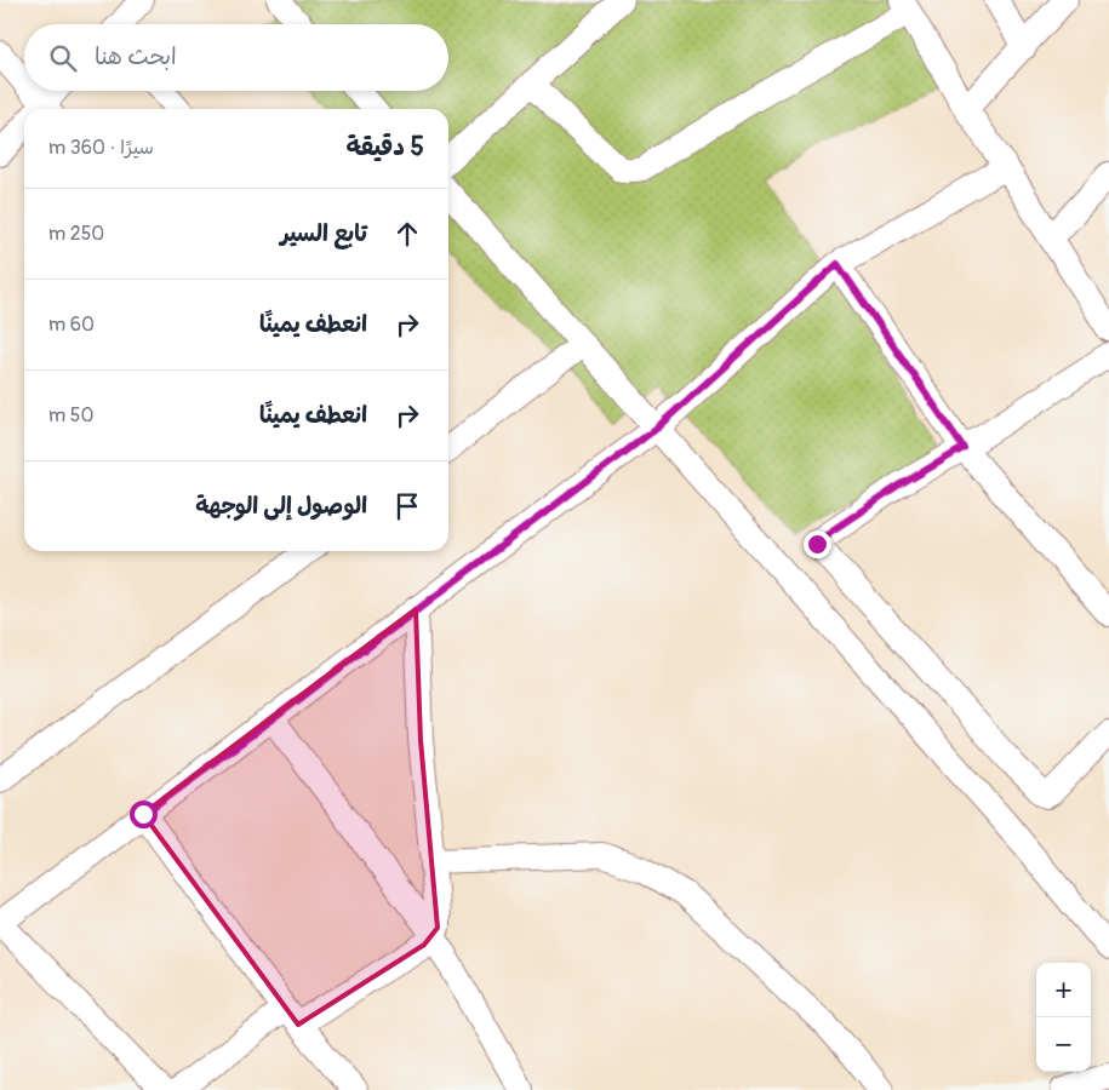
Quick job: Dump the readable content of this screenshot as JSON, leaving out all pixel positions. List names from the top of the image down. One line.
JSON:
{"page":{"search":"ابحث هنا","heading":["5 دقيقة","سيرًا · 360 m"],"list":[["تابع السير","250 m"],["انعطف يمينًا","60 m"],["انعطف يمينًا","50 m"],"الوصول إلى الوجهة"],"map_buttons":["+","−"]}}
